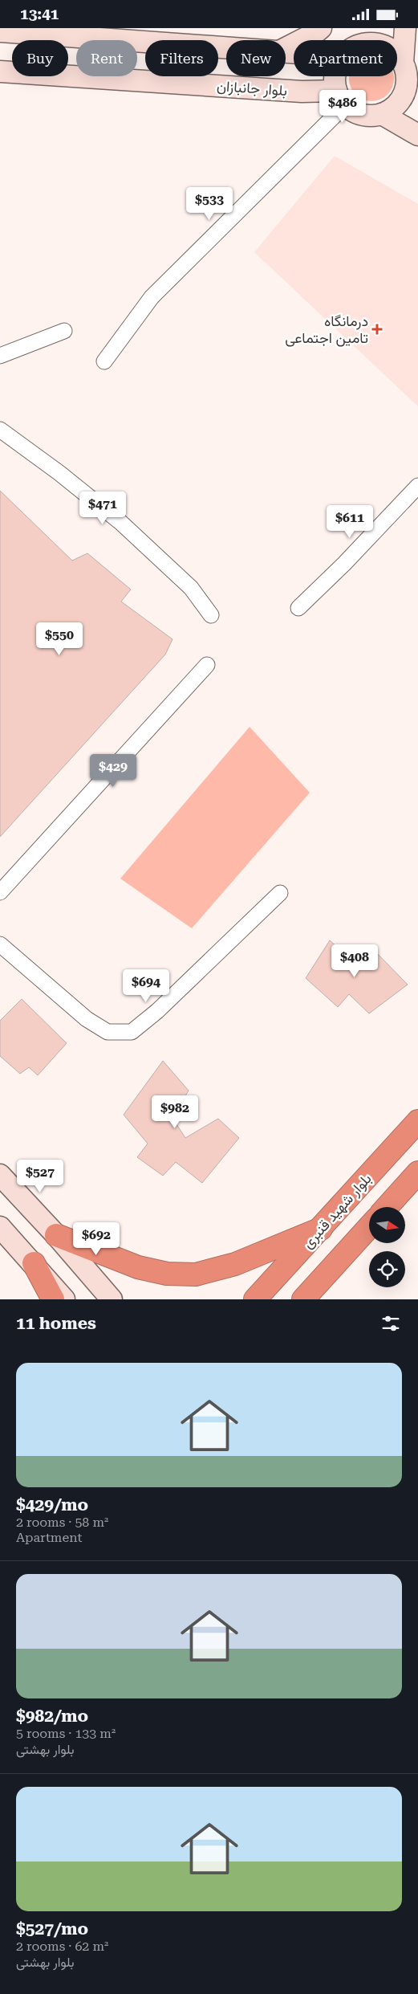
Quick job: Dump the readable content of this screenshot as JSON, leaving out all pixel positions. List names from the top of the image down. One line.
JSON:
{"streets":{"highway":["بلوار شهید قنبری"],"main road":["بلوار جانبازان"]},"places":{"health":["درمانگاه تامین اجتماعی"]},"north":"right","page":{"status":"13:41","chip":["Buy","Rent","Filters","New","Apartment"],"price":["$486","$533","$471","$611","$550","$429","$408","$694","$982","$527","$692"],"heading":"11 homes","list":[{"name":"$429/mo","note":"2 rooms · 58 m² · Apartment"},{"name":"$982/mo","note":"5 rooms · 133 m² · بلوار بهشتی"},{"name":"$527/mo","note":"2 rooms · 62 m² · بلوار بهشتی"}]}}
